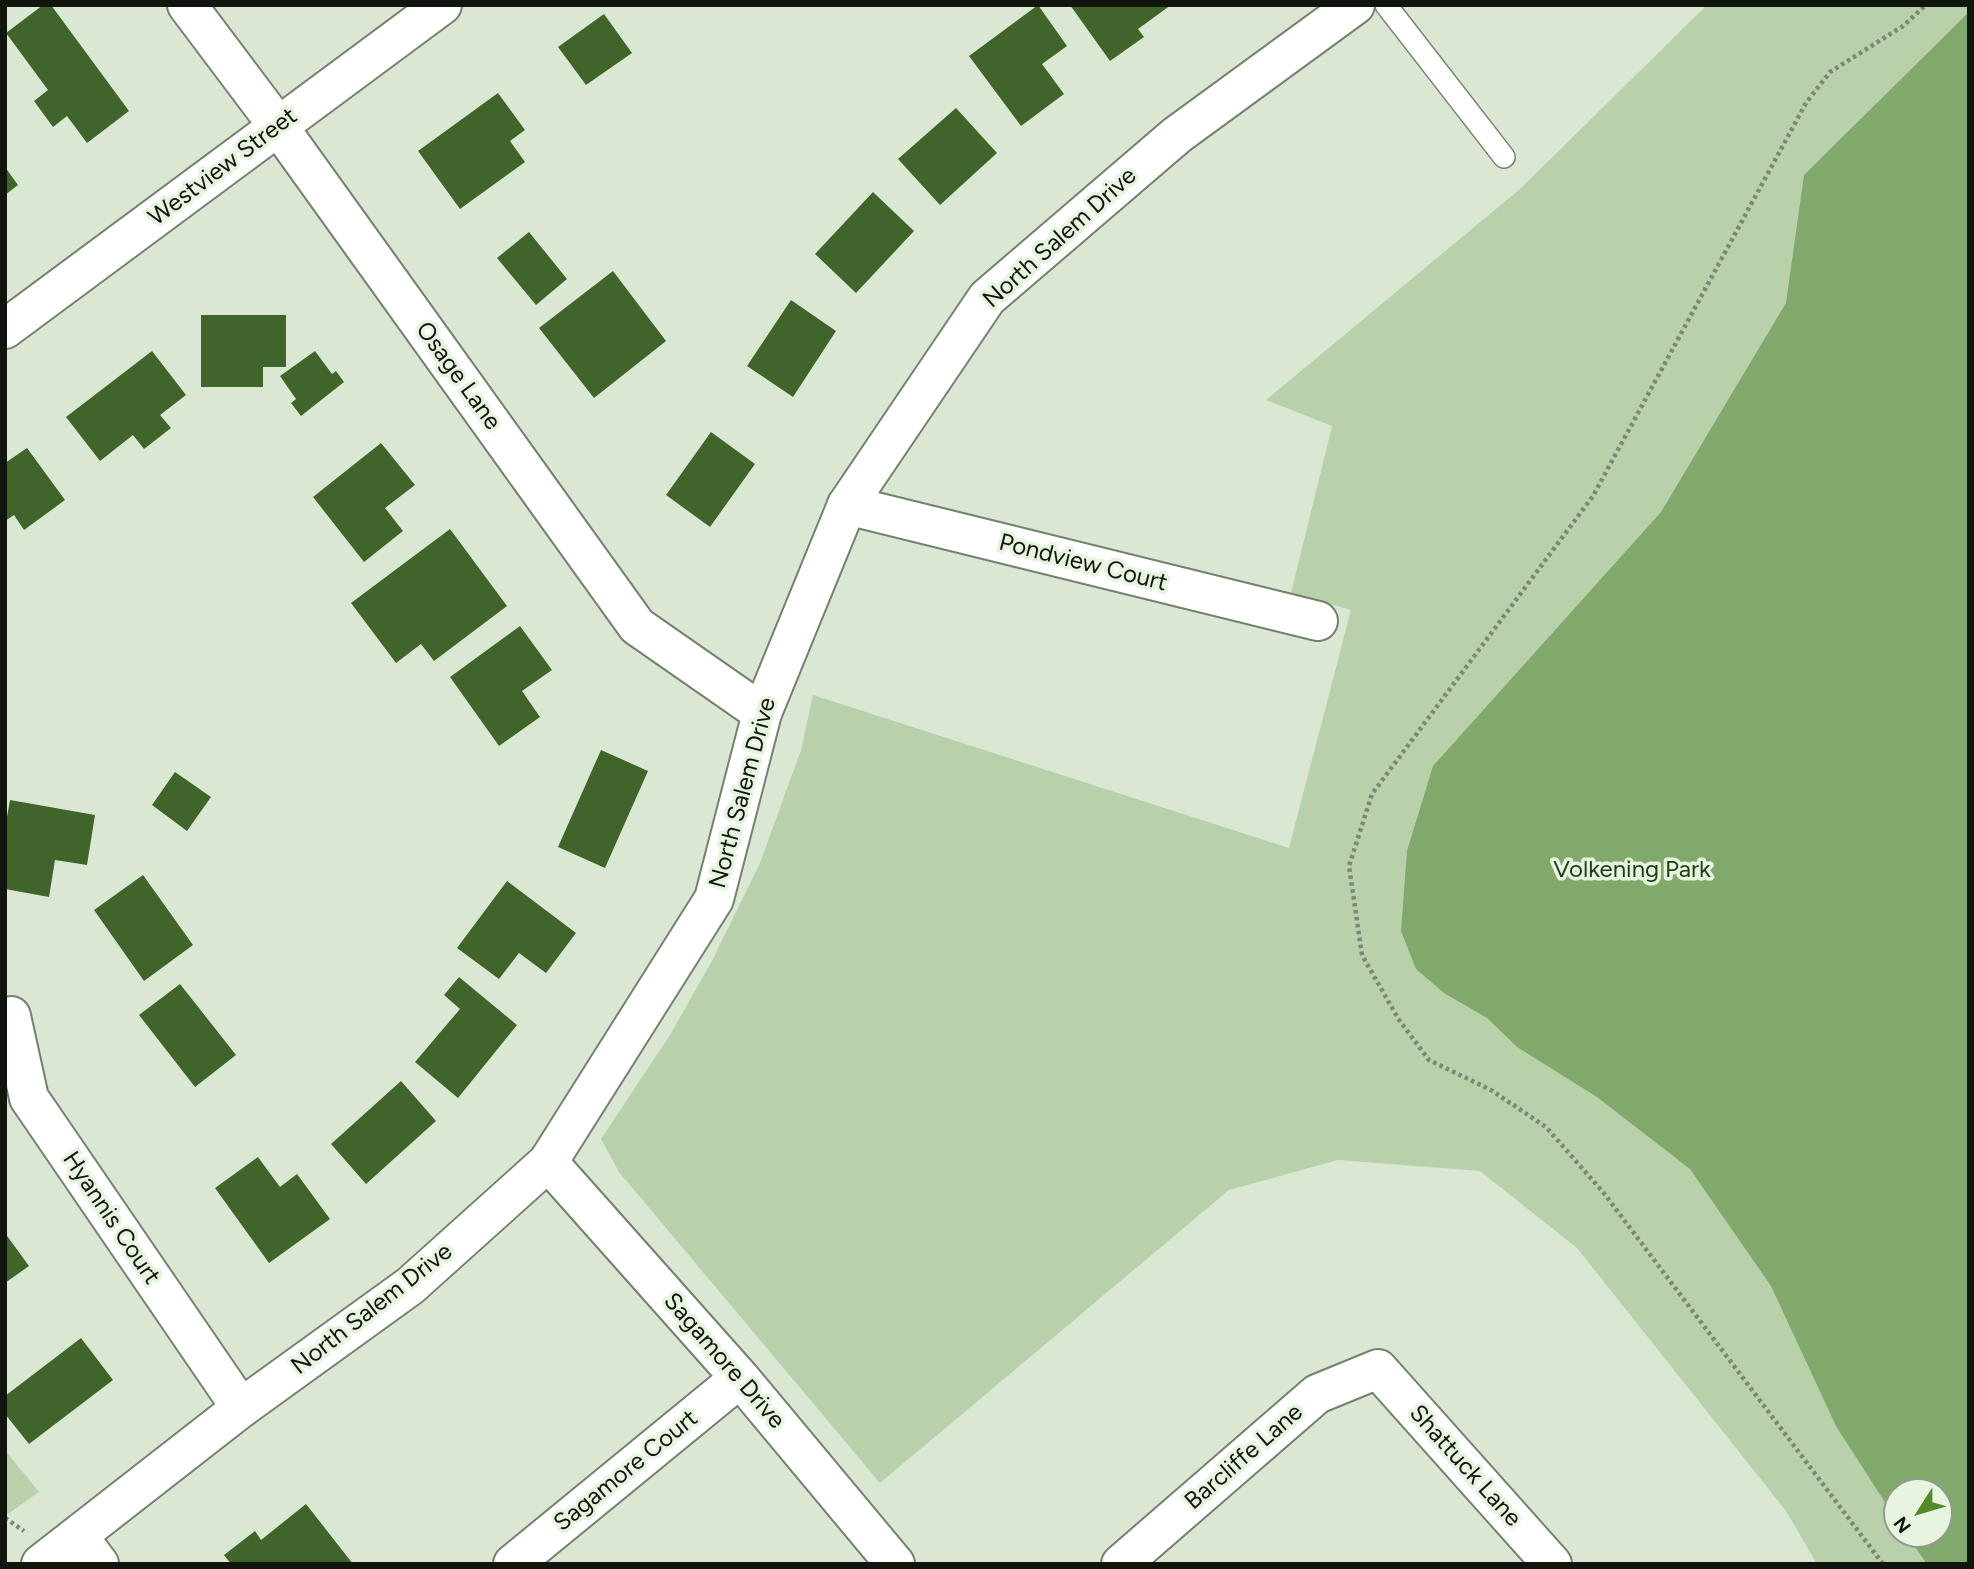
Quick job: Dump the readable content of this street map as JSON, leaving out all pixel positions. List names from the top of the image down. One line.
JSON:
{"streets":{"street":["Westview Street","North Salem Drive","Osage Lane","Pondview Court","Hyannis Court","Sagamore Drive","Barcliffe Lane","Shattuck Lane","Sagamore Court"]},"crossings":[["Westview Street","Osage Lane"],["North Salem Drive","Osage Lane"],["North Salem Drive","Pondview Court"],["North Salem Drive","Hyannis Court"],["North Salem Drive","Sagamore Drive"],["Sagamore Drive","Sagamore Court"],["Barcliffe Lane","Shattuck Lane"]],"parks":["Volkening Park"],"north":"bottom left"}
